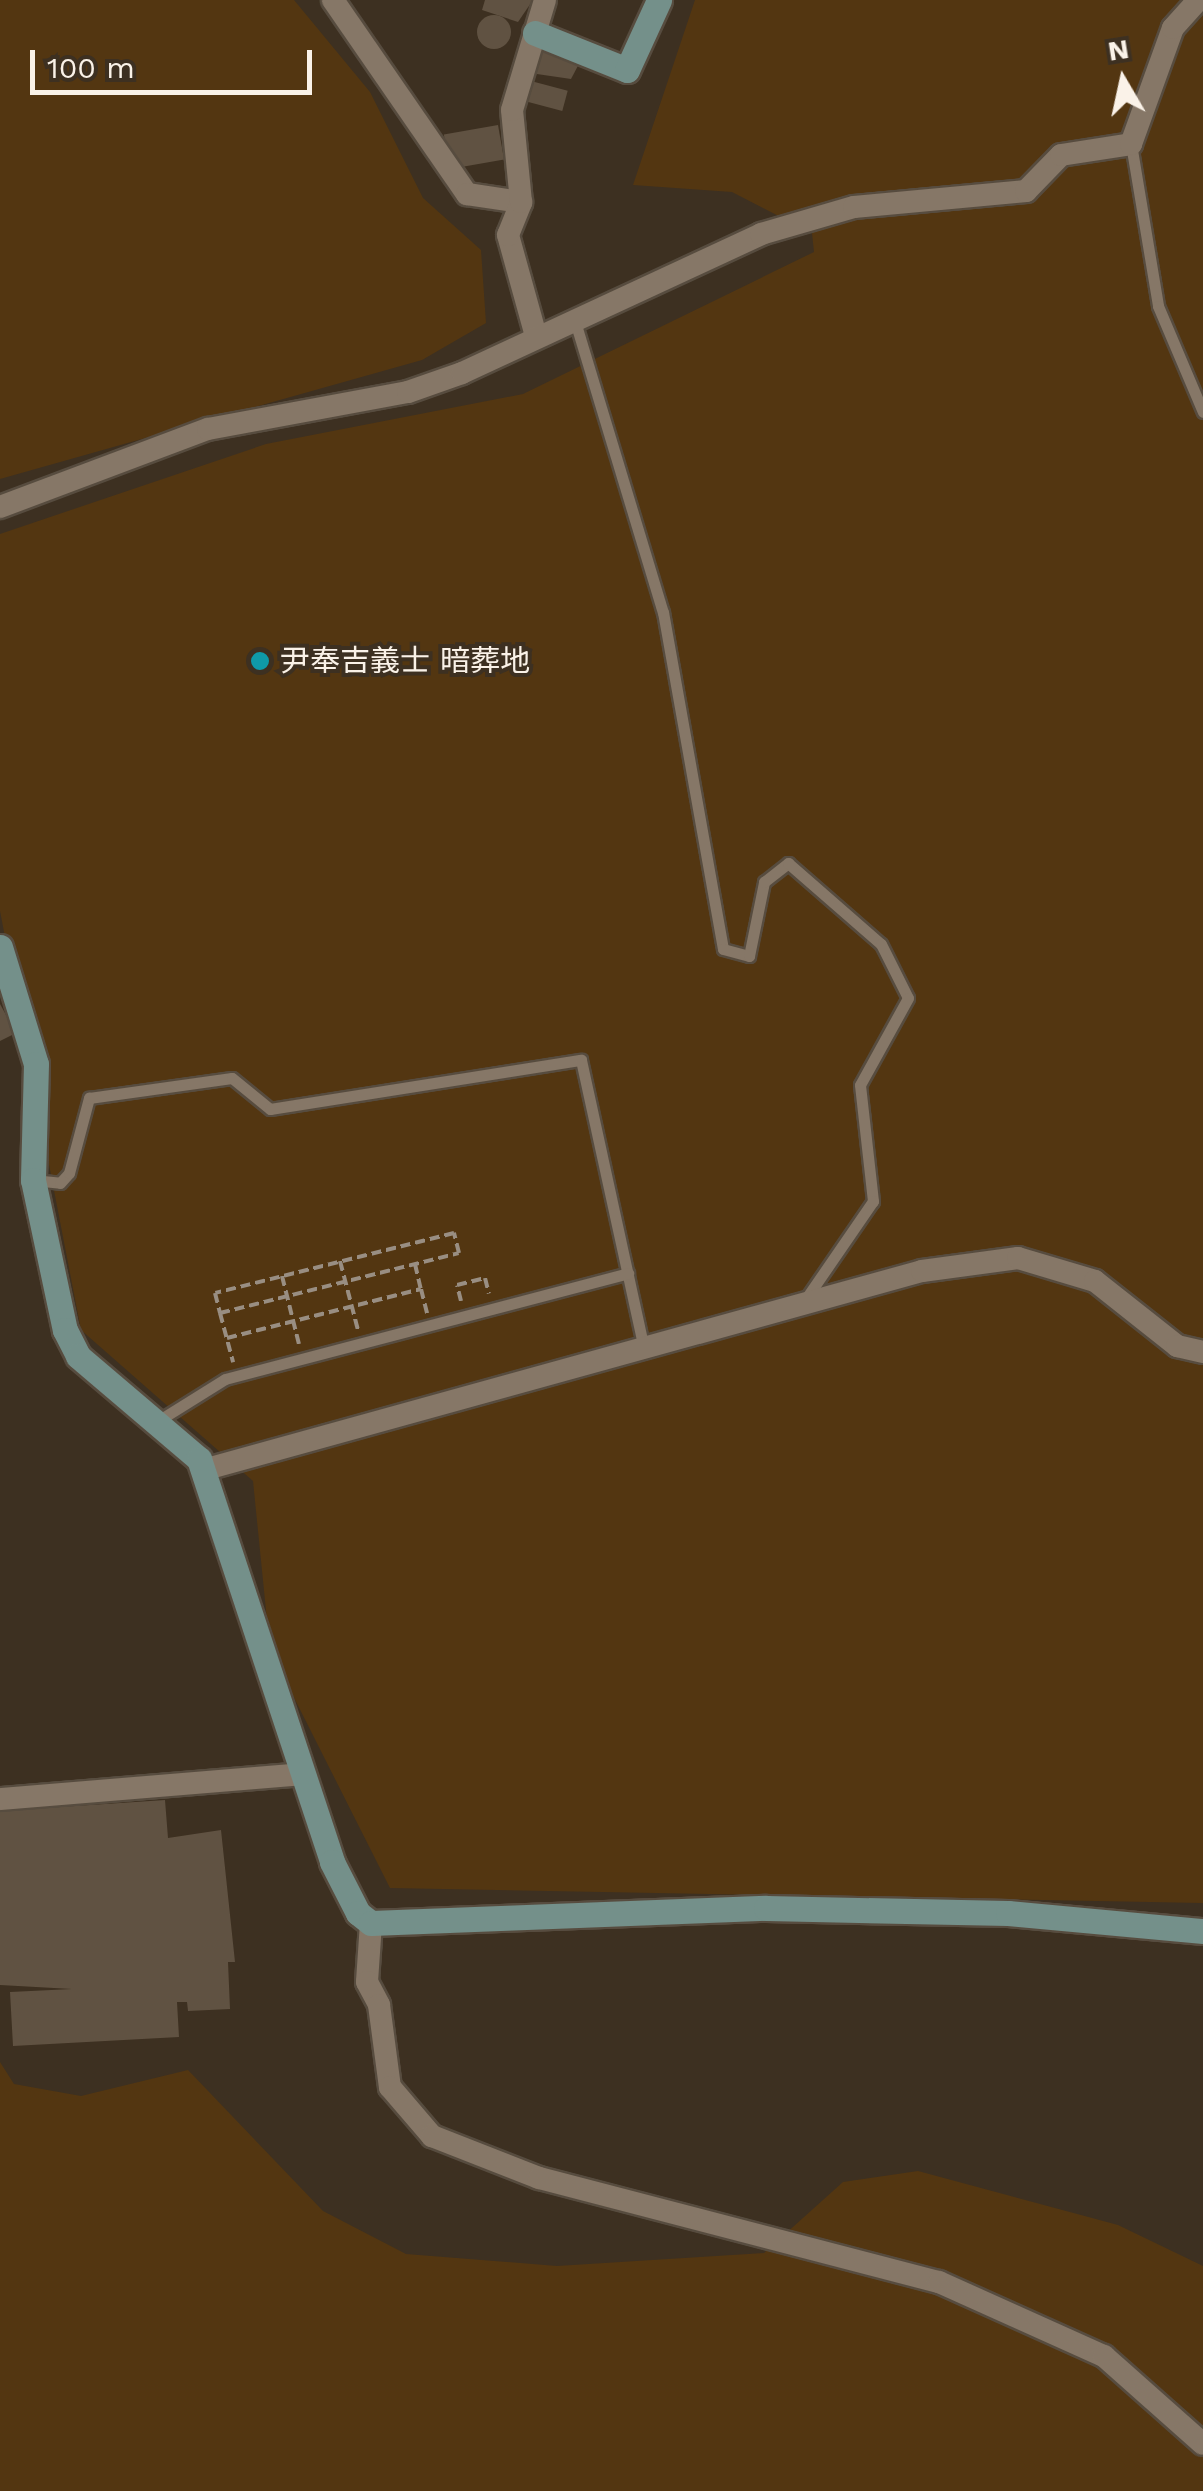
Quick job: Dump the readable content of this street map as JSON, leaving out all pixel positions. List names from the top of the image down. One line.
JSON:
{"places":["尹奉吉義士 暗葬地"],"scale_bar":"100 m","north":"top"}
